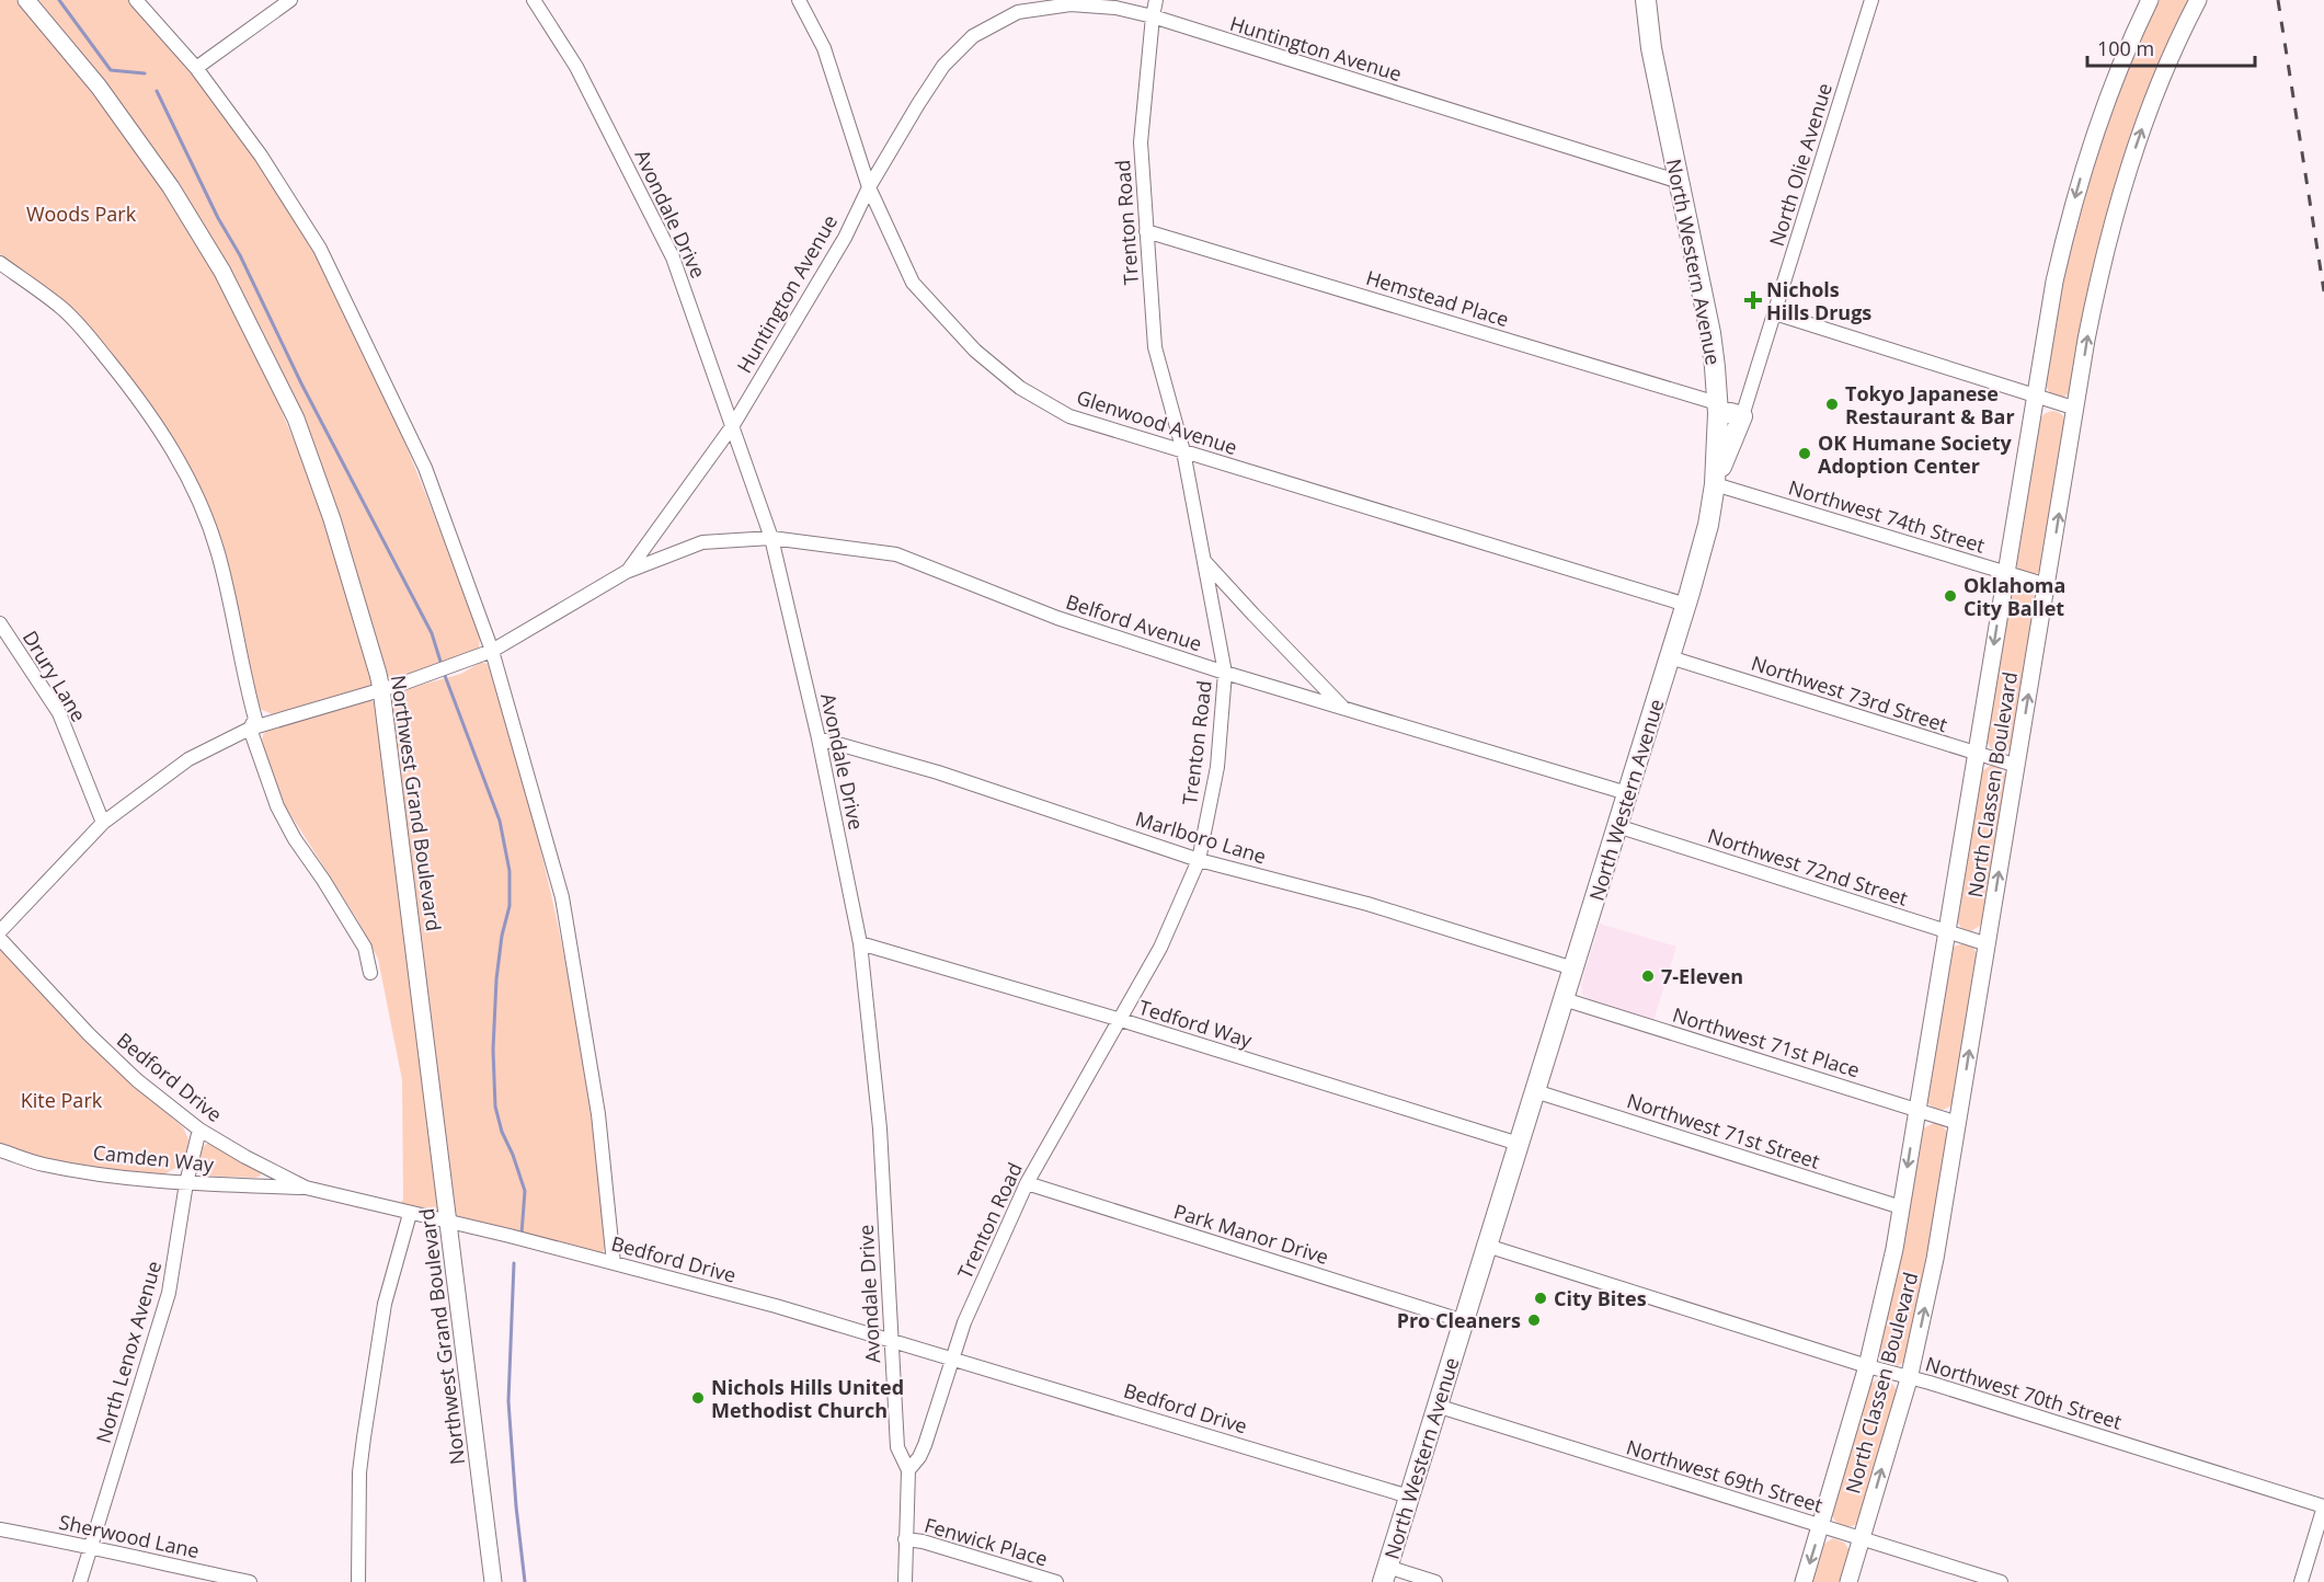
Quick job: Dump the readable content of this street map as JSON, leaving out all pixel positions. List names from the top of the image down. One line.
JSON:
{"streets":{"main road":["North Western Avenue"],"street":["Huntington Avenue","North Olie Avenue","Avondale Drive","Trenton Road","Hemstead Place","Glenwood Avenue","Northwest 74th Street","Belford Avenue","Drury Lane","Northwest 73rd Street","North Classen Boulevard","Northwest Grand Boulevard","Marlboro Lane","Northwest 72nd Street","Tedford Way","Northwest 71st Place","Bedford Drive","Northwest 71st Street","Camden Way","Park Manor Drive","North Lenox Avenue","Northwest 70th Street","Northwest 69th Street","Sherwood Lane","Fenwick Place"]},"crossings":[["Huntington Avenue","Avondale Drive"],["Huntington Avenue","Trenton Road"],["Huntington Avenue","North Western Avenue"],["Huntington Avenue","Glenwood Avenue"],["Huntington Avenue","Belford Avenue"],["Huntington Avenue","Drury Lane"],["Huntington Avenue","Northwest Grand Boulevard"],["Avondale Drive","Trenton Road"],["Avondale Drive","Belford Avenue"],["Avondale Drive","Marlboro Lane"],["Avondale Drive","Tedford Way"],["Avondale Drive","Bedford Drive"],["Avondale Drive","Fenwick Place"],["Trenton Road","Hemstead Place"],["Trenton Road","Glenwood Avenue"],["Trenton Road","Belford Avenue"],["Trenton Road","Marlboro Lane"],["Trenton Road","Tedford Way"],["Trenton Road","Bedford Drive"],["Trenton Road","Park Manor Drive"],["North Western Avenue","Hemstead Place"],["North Western Avenue","Glenwood Avenue"],["North Western Avenue","Northwest 74th Street"],["North Western Avenue","Belford Avenue"],["North Western Avenue","Northwest 73rd Street"],["North Western Avenue","Marlboro Lane"],["North Western Avenue","Northwest 72nd Street"],["North Western Avenue","Tedford Way"],["North Western Avenue","Northwest 71st Place"],["North Western Avenue","Bedford Drive"],["North Western Avenue","Northwest 71st Street"],["North Western Avenue","Park Manor Drive"],["North Western Avenue","Northwest 70th Street"],["North Western Avenue","Northwest 69th Street"],["Northwest 74th Street","North Classen Boulevard"],["Northwest 73rd Street","North Classen Boulevard"],["North Classen Boulevard","Northwest 72nd Street"],["North Classen Boulevard","Northwest 71st Place"],["North Classen Boulevard","Northwest 71st Street"],["North Classen Boulevard","Northwest 70th Street"],["North Classen Boulevard","Northwest 69th Street"],["Northwest Grand Boulevard","Bedford Drive"],["Bedford Drive","Camden Way"],["Bedford Drive","North Lenox Avenue"],["Camden Way","North Lenox Avenue"],["North Lenox Avenue","Sherwood Lane"]],"parks":["Woods Park","Kite Park"],"places":{"health":["Nichols Hills Drugs"],"other":["Tokyo Japanese Restaurant & Bar","OK Humane Society Adoption Center","Oklahoma City Ballet","7-Eleven","City Bites","Pro Cleaners","Nichols Hills United Methodist Church"]},"scale_bar":"100 m"}
